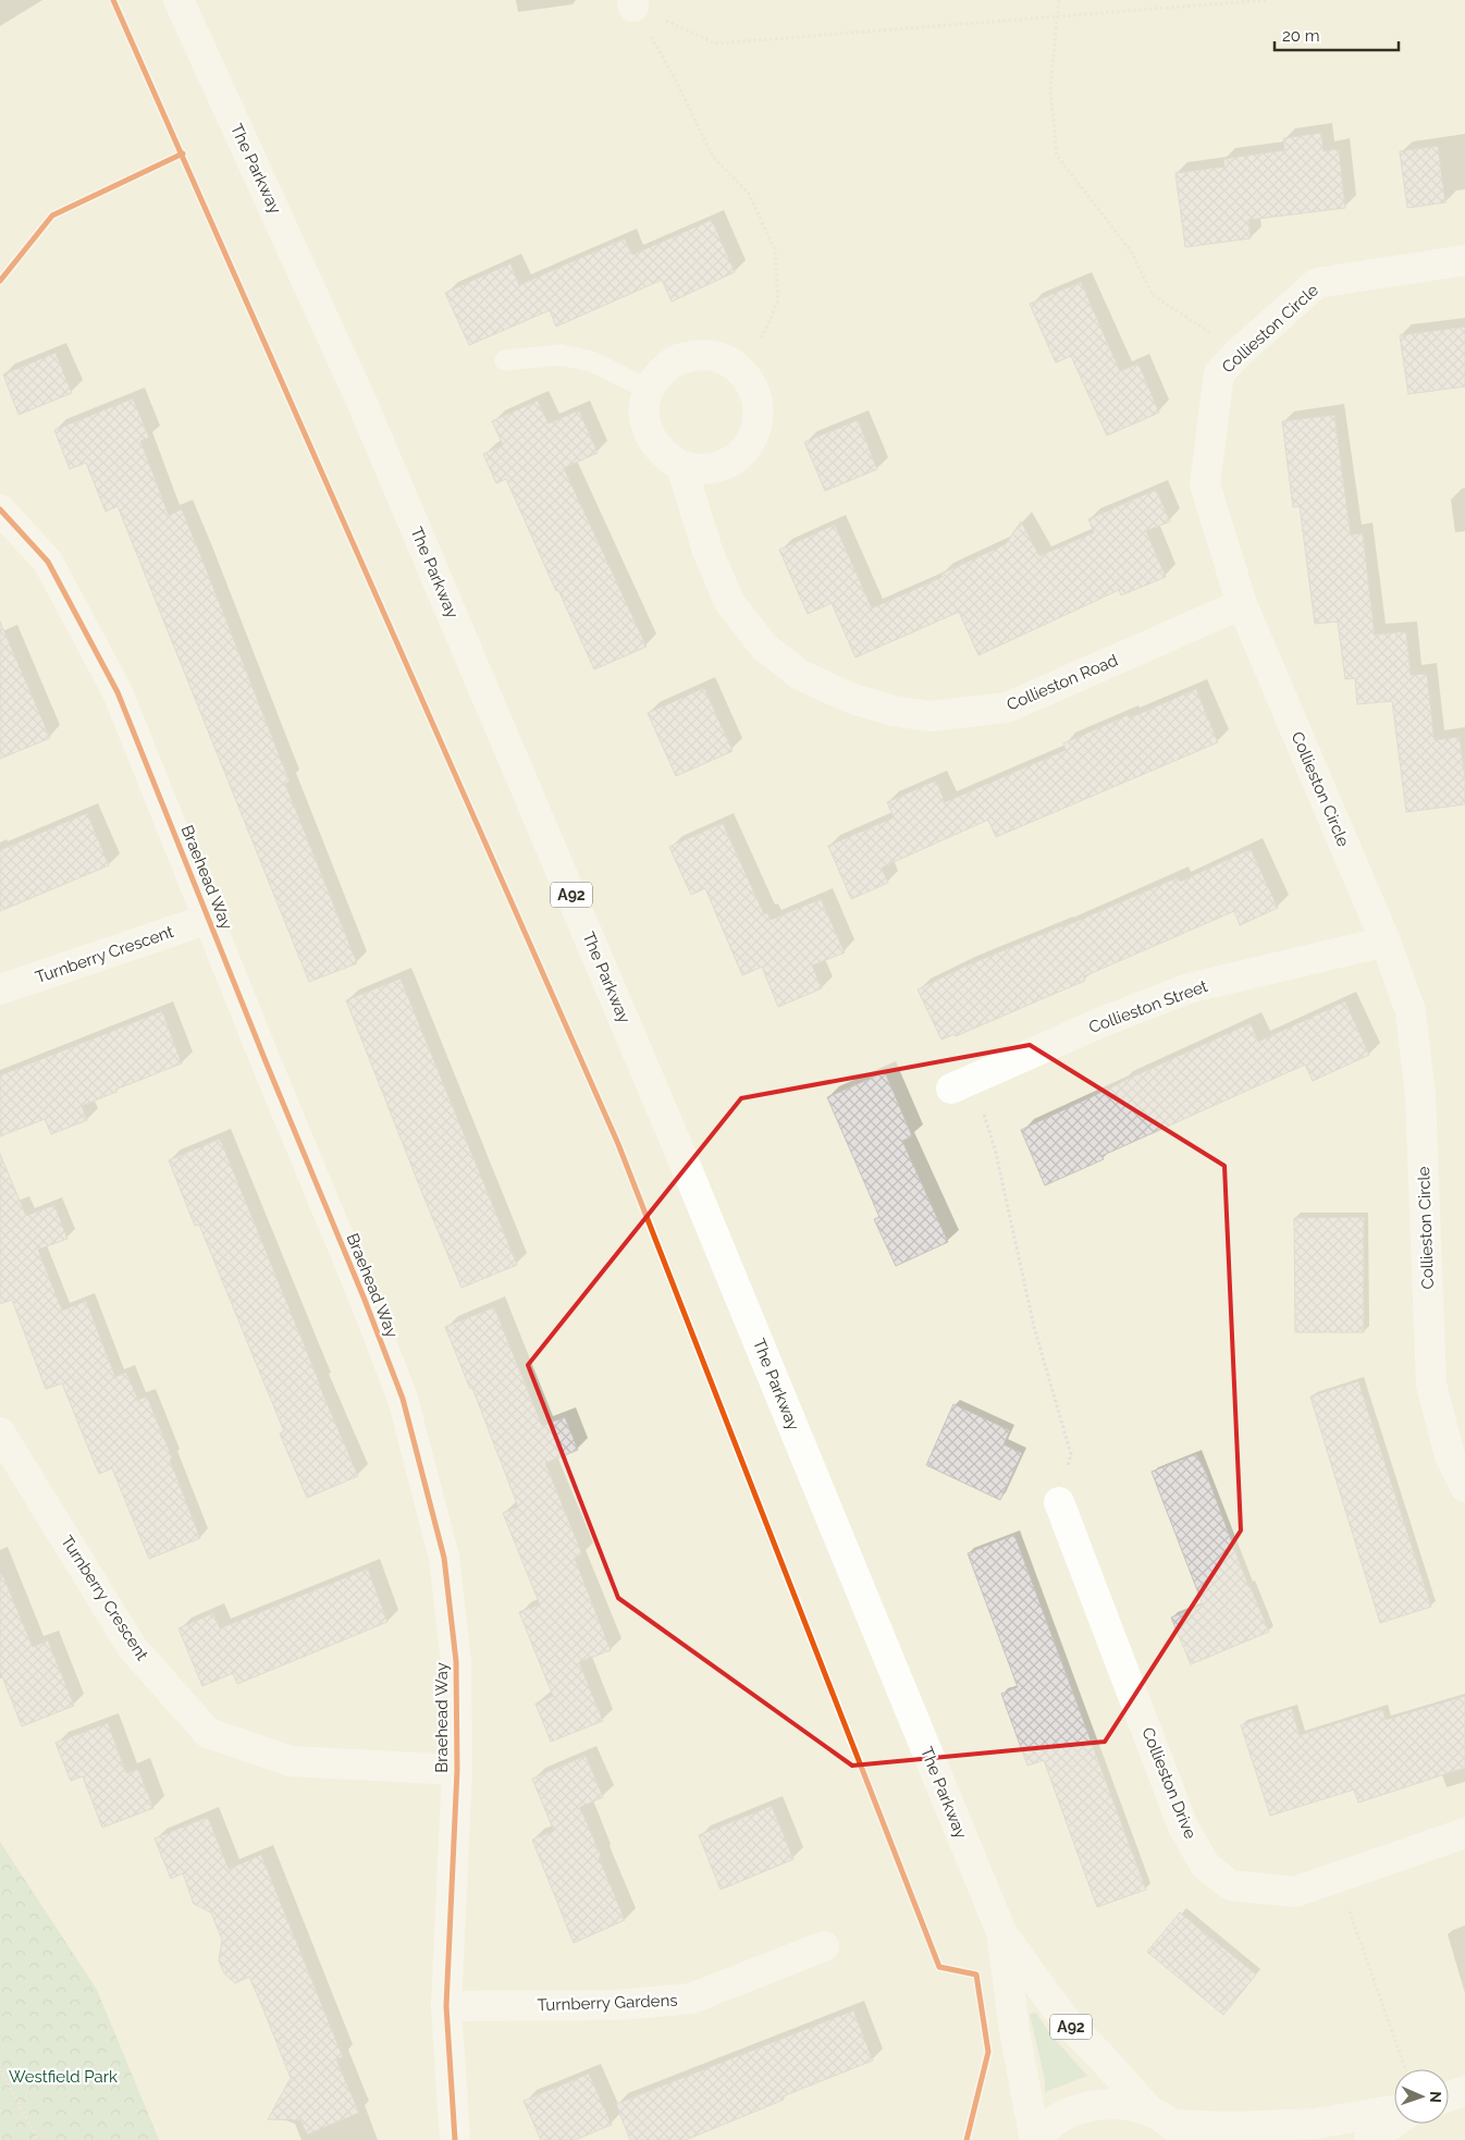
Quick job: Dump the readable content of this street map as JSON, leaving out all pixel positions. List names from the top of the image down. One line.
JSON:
{"streets":{"street":["The Parkway","Collieston Circle","Collieston Road","Braehead Way","A92","Turnberry Crescent","Collieston Street","Collieston Drive","Turnberry Gardens"]},"crossings":[["The Parkway","A92"],["Collieston Circle","Collieston Road"],["Collieston Circle","Collieston Street"],["Braehead Way","Turnberry Crescent"],["Braehead Way","Turnberry Gardens"]],"parks":["Westfield Park"],"scale_bar":"20 m","north":"right"}
